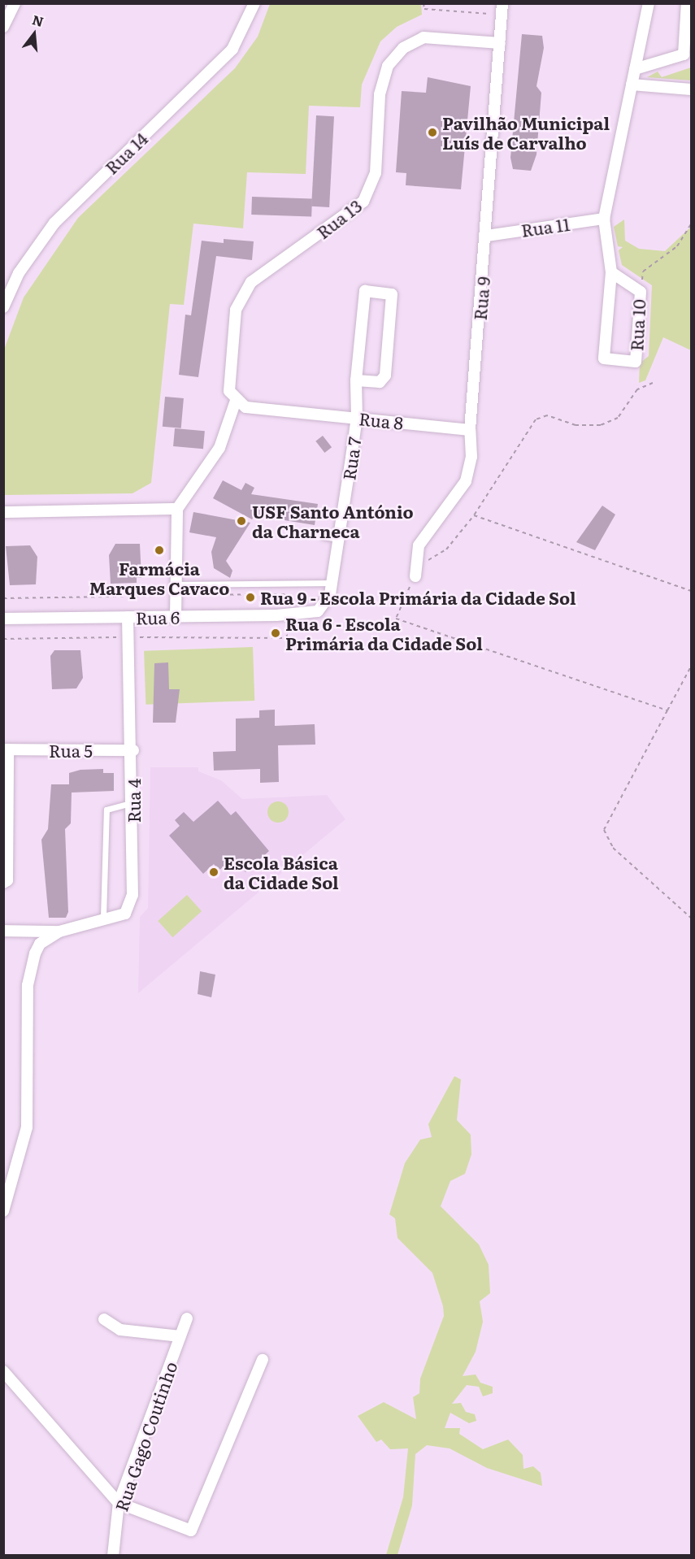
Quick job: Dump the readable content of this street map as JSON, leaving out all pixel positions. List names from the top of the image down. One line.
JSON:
{"streets":{"street":["Rua 14","Rua 13","Rua 11","Rua 9","Rua 10","Rua 8","Rua 7","Rua 6","Rua 5","Rua 4","Rua Gago Coutinho"]},"crossings":[["Rua 13","Rua 9"],["Rua 13","Rua 8"],["Rua 11","Rua 9"],["Rua 11","Rua 10"],["Rua 9","Rua 8"],["Rua 8","Rua 7"],["Rua 7","Rua 6"],["Rua 6","Rua 4"],["Rua 5","Rua 4"]],"places":["Pavilhão Municipal Luís de Carvalho","USF Santo António da Charneca","Farmácia Marques Cavaco","Rua 9 - Escola Primária da Cidade Sol","Rua 6 - Escola Primária da Cidade Sol","Escola Básica da Cidade Sol"],"north":"top"}
